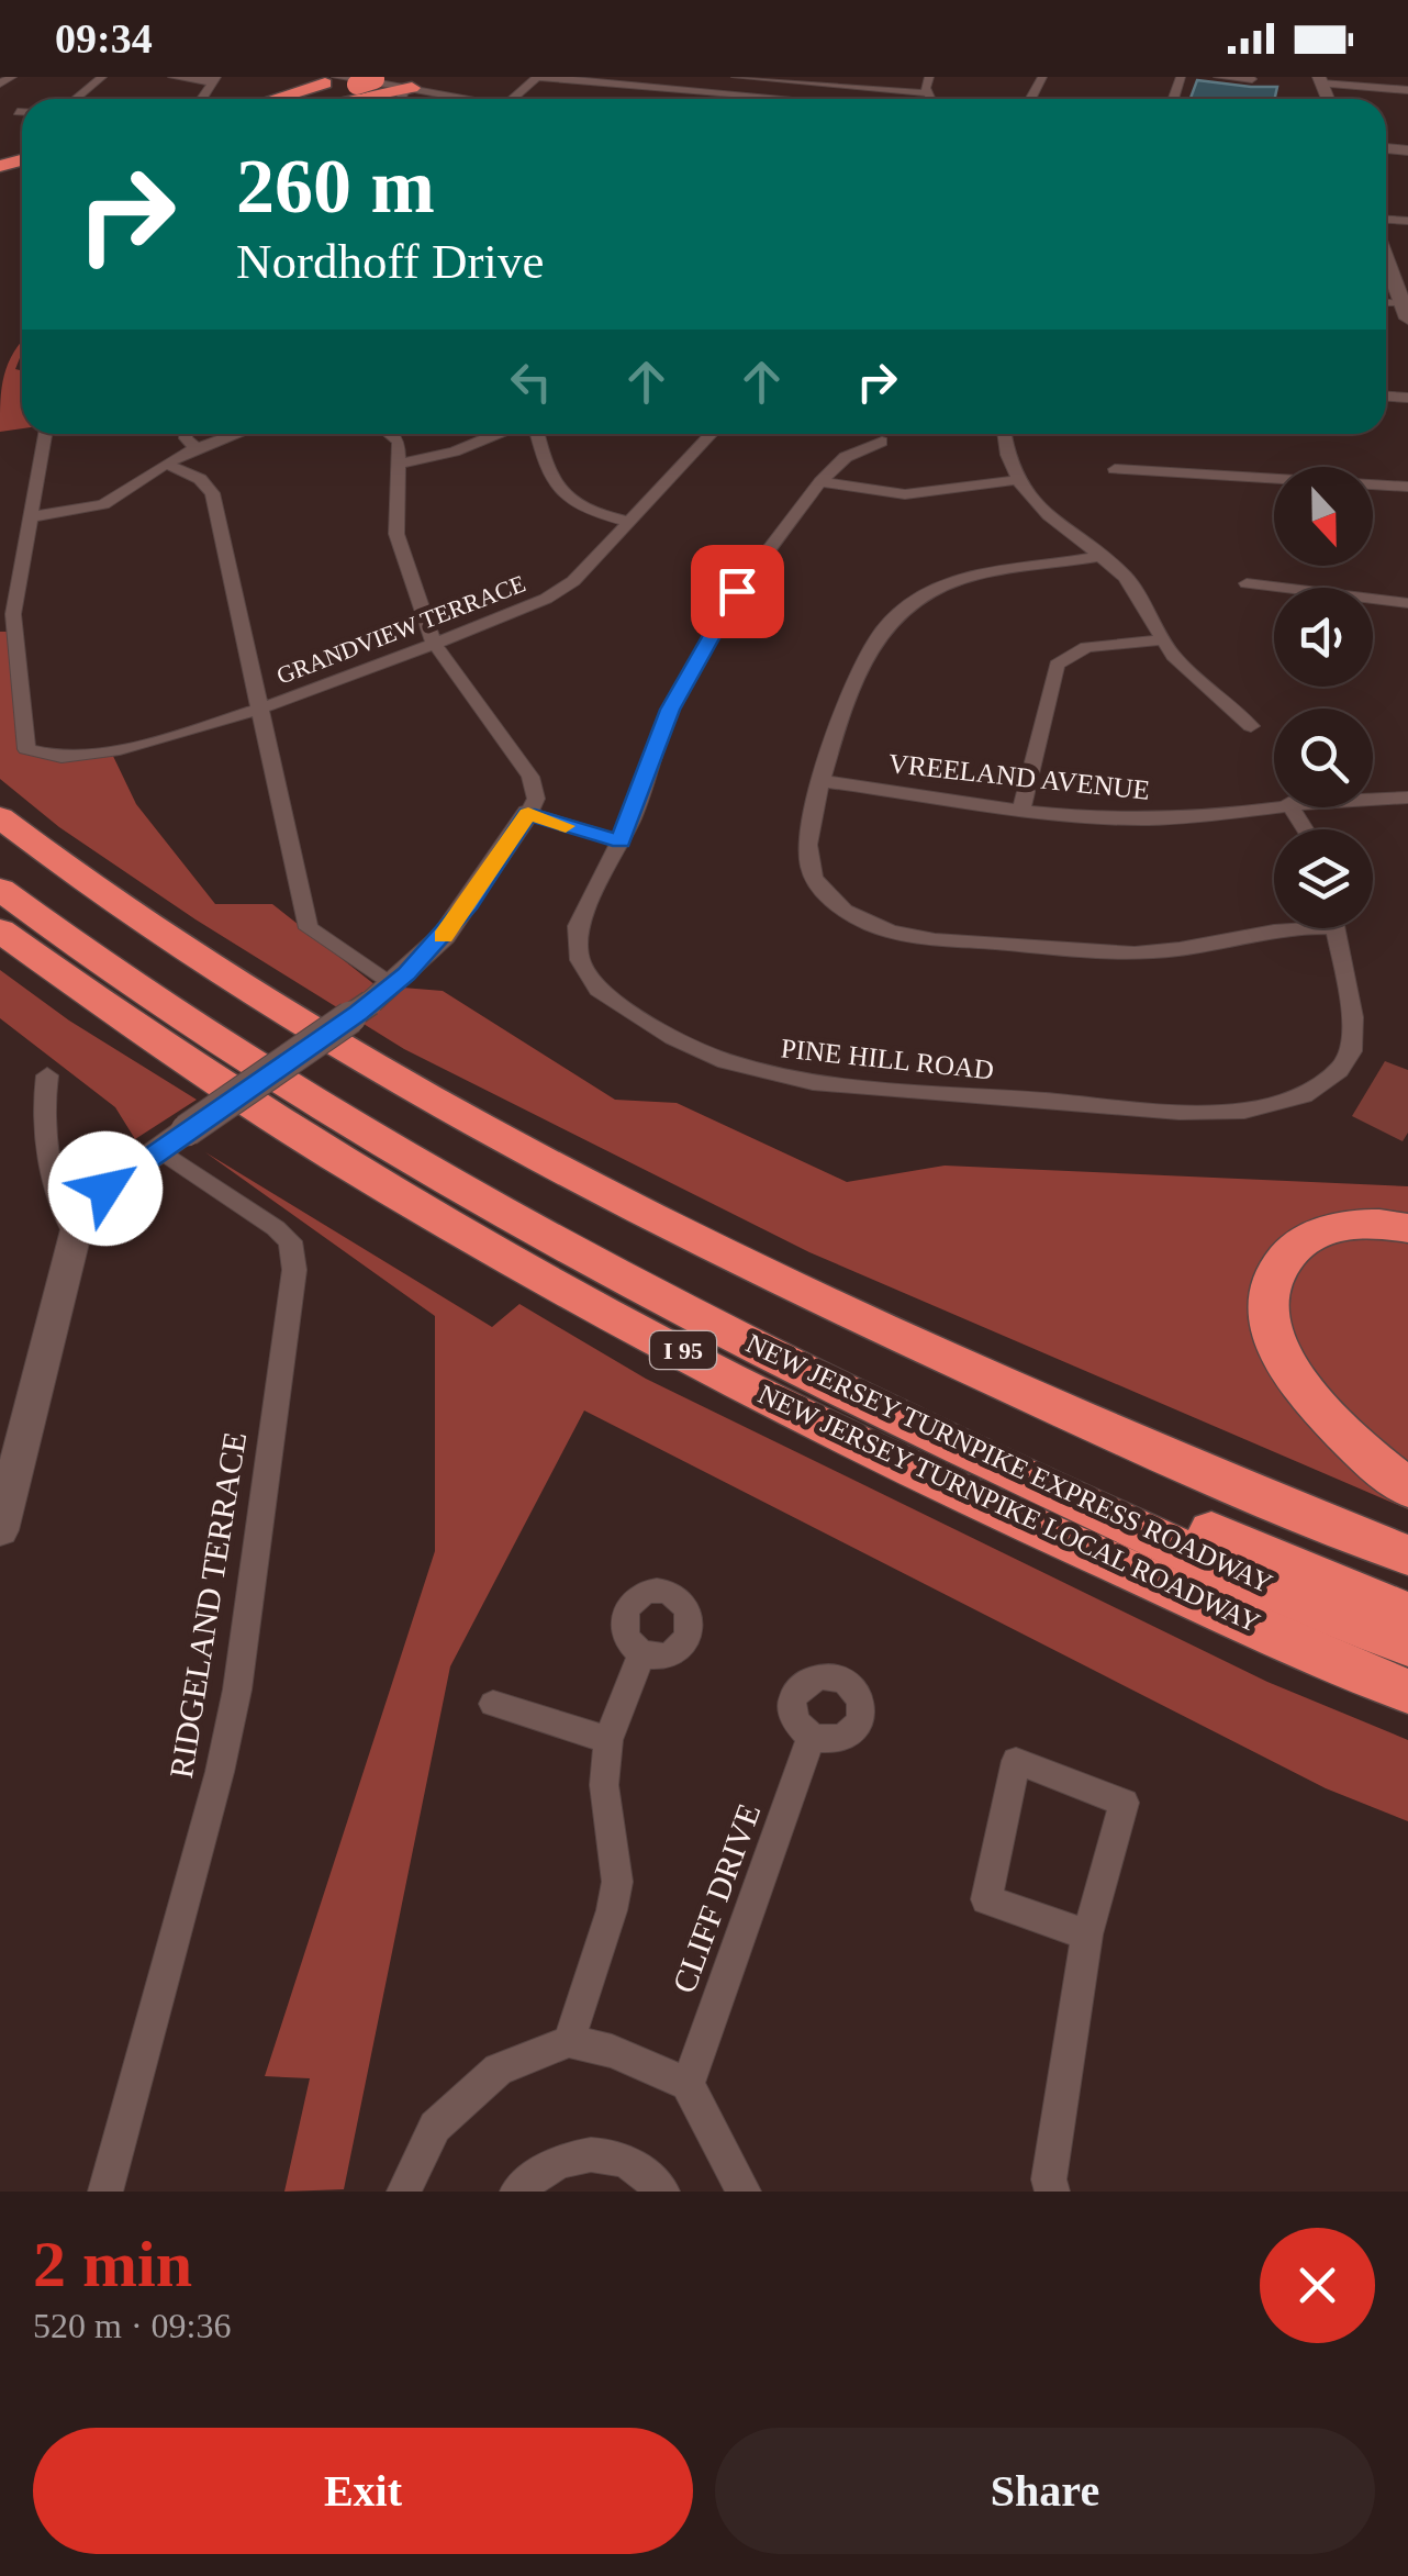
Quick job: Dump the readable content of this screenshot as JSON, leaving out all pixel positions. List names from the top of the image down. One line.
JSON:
{"streets":{"highway":["I 95","NEW JERSEY TURNPIKE EXPRESS ROADWAY","NEW JERSEY TURNPIKE LOCAL ROADWAY"],"street":["GRANDVIEW TERRACE","VREELAND AVENUE","PINE HILL ROAD","RIDGELAND TERRACE","CLIFF DRIVE"]},"north":"bottom","page":{"status":"09:34","turn":["260 m","Nordhoff Drive"],"heading":["2 min","520 m · 09:36"],"buttons":["Exit","Share"]}}
